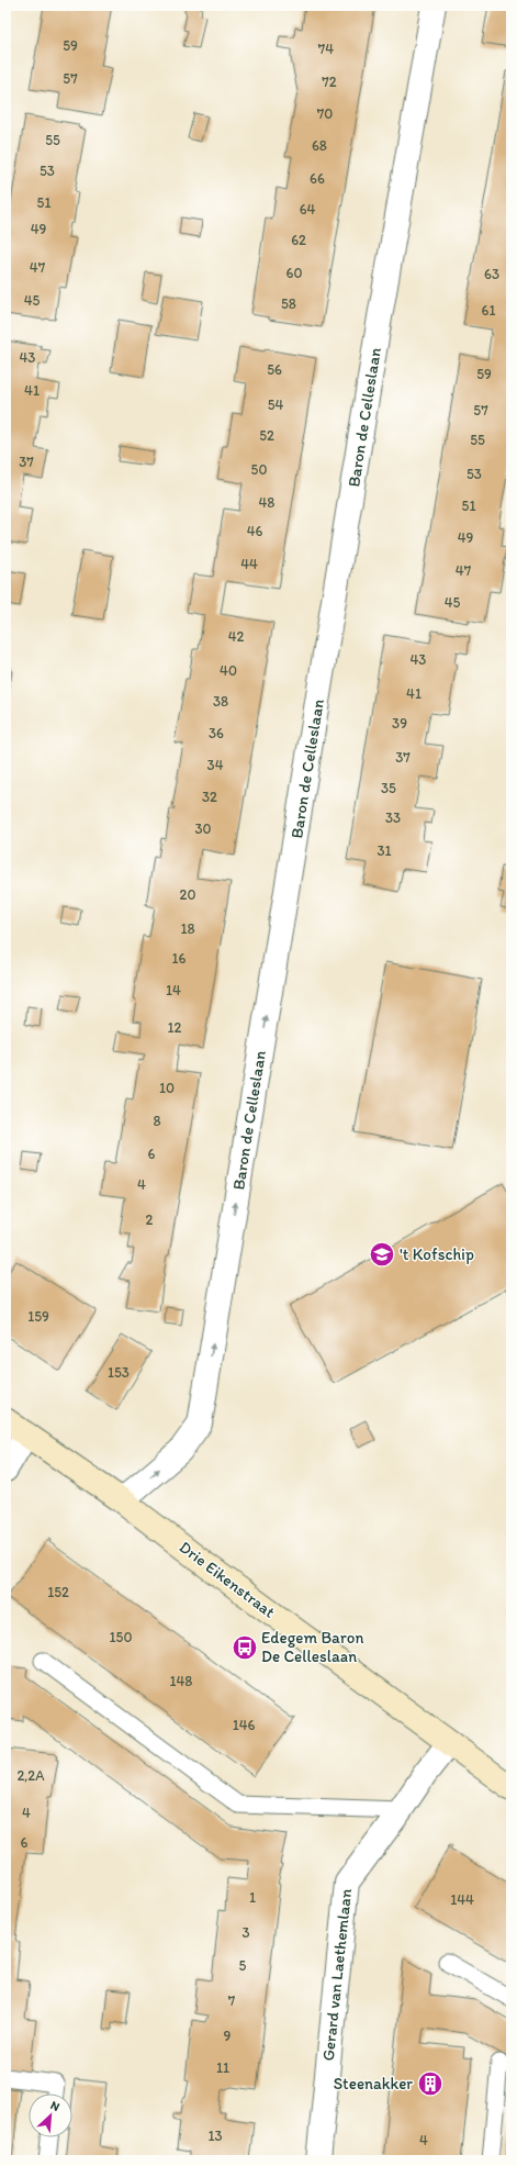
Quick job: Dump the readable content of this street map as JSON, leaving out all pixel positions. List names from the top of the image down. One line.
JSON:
{"streets":{"street":["Baron de Celleslaan","Drie Eikenstraat","Gerard van Laethemlaan"]},"crossings":[["Baron de Celleslaan","Drie Eikenstraat"],["Drie Eikenstraat","Gerard van Laethemlaan"]],"one_way":["Baron de Celleslaan"],"places":{"school or university":["'t Kofschip"],"bus stop":["Edegem Baron De Celleslaan"],"building":["Steenakker"]},"house_numbers":["59","74","57","72","70","55","68","53","66","51","64","49","62","47","60","63","45","58","61","43","56","59","41","54","57","52","55","37","50","53","48","51","46","49","44","47","45","42","43","40","41","38","39","36","37","34","35","32","33","30","31","20","18","16","14","12","10","8","6","4","2","159","153","152","150","148","146","2,2A","4","6","1","144","3","5","7","9","11","13","4"],"north":"top right"}
